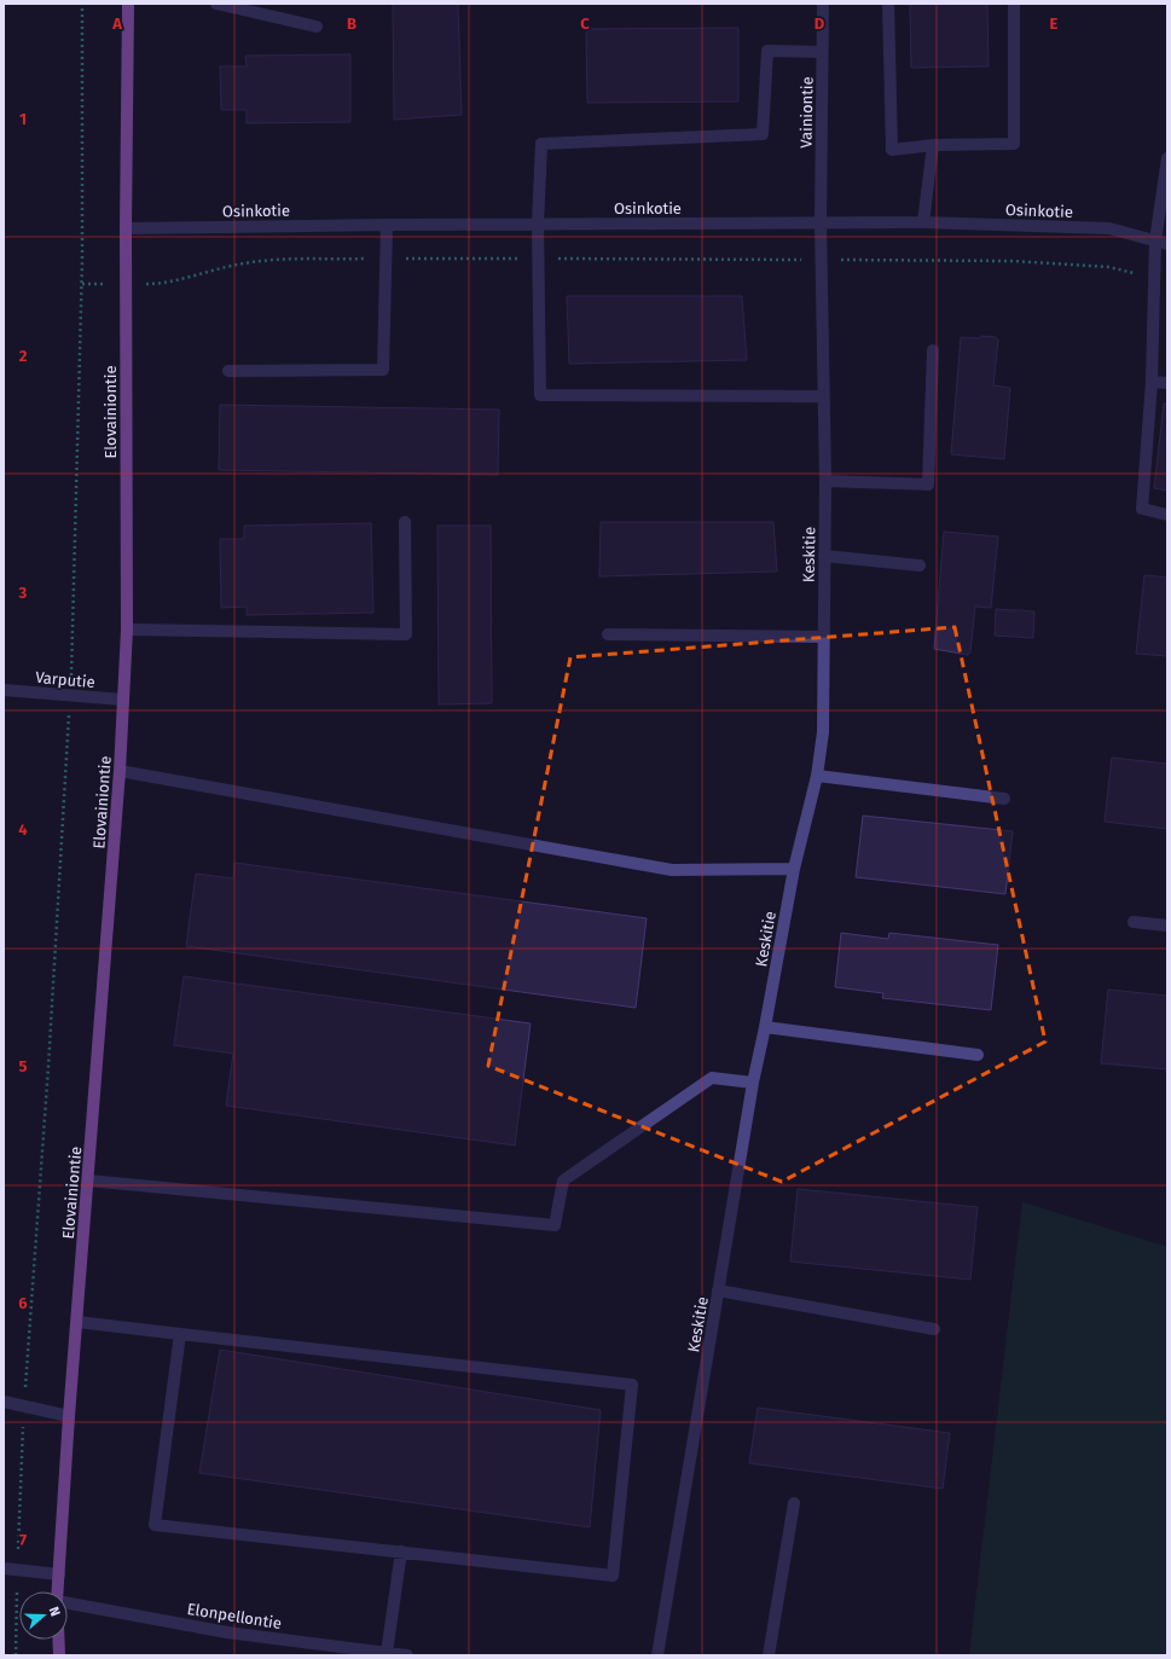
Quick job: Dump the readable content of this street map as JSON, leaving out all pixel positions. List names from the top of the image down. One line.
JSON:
{"streets":{"main road":["Elovainiontie"],"street":["Vainiontie","Osinkotie","Keskitie","Varputie","Elonpellontie"]},"crossings":[["Vainiontie","Osinkotie"],["Vainiontie","Keskitie"],["Osinkotie","Elovainiontie"],["Osinkotie","Keskitie"],["Elovainiontie","Varputie"]],"north":"right","grid":{"columns":["A","B","C","D","E"],"rows":["1","2","3","4","5","6","7"]}}
